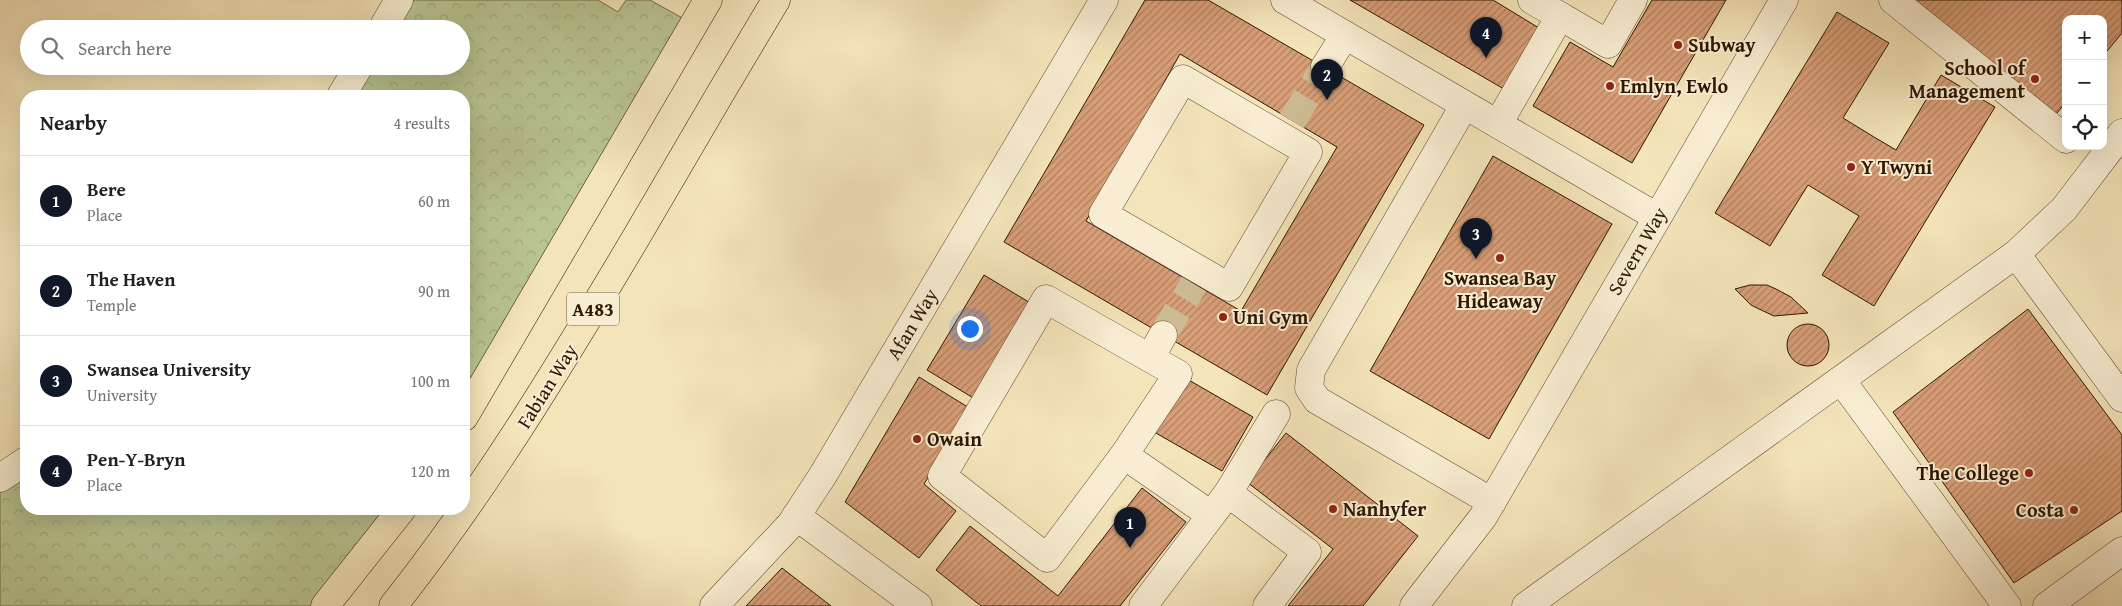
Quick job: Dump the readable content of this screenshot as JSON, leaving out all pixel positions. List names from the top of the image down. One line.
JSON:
{"streets":{"highway":["A483","Fabian Way"],"street":["Severn Way","Afan Way"]},"places":["Subway","School of Management","Emlyn, Ewlo","Y Twyni","Swansea Bay Hideaway","Uni Gym","Owain","The College","Nanhyfer","Costa"],"page":{"map_buttons":["+","−"],"pins":["4","2","3","1"],"search":"Search here","heading":["Nearby","4 results"],"list":[{"mark":"1","name":"Bere","note":"Place","value":"60 m"},{"mark":"2","name":"The Haven","note":"Temple","value":"90 m"},{"mark":"3","name":"Swansea University","note":"University","value":"100 m"},{"mark":"4","name":"Pen-Y-Bryn","note":"Place","value":"120 m"}]}}
